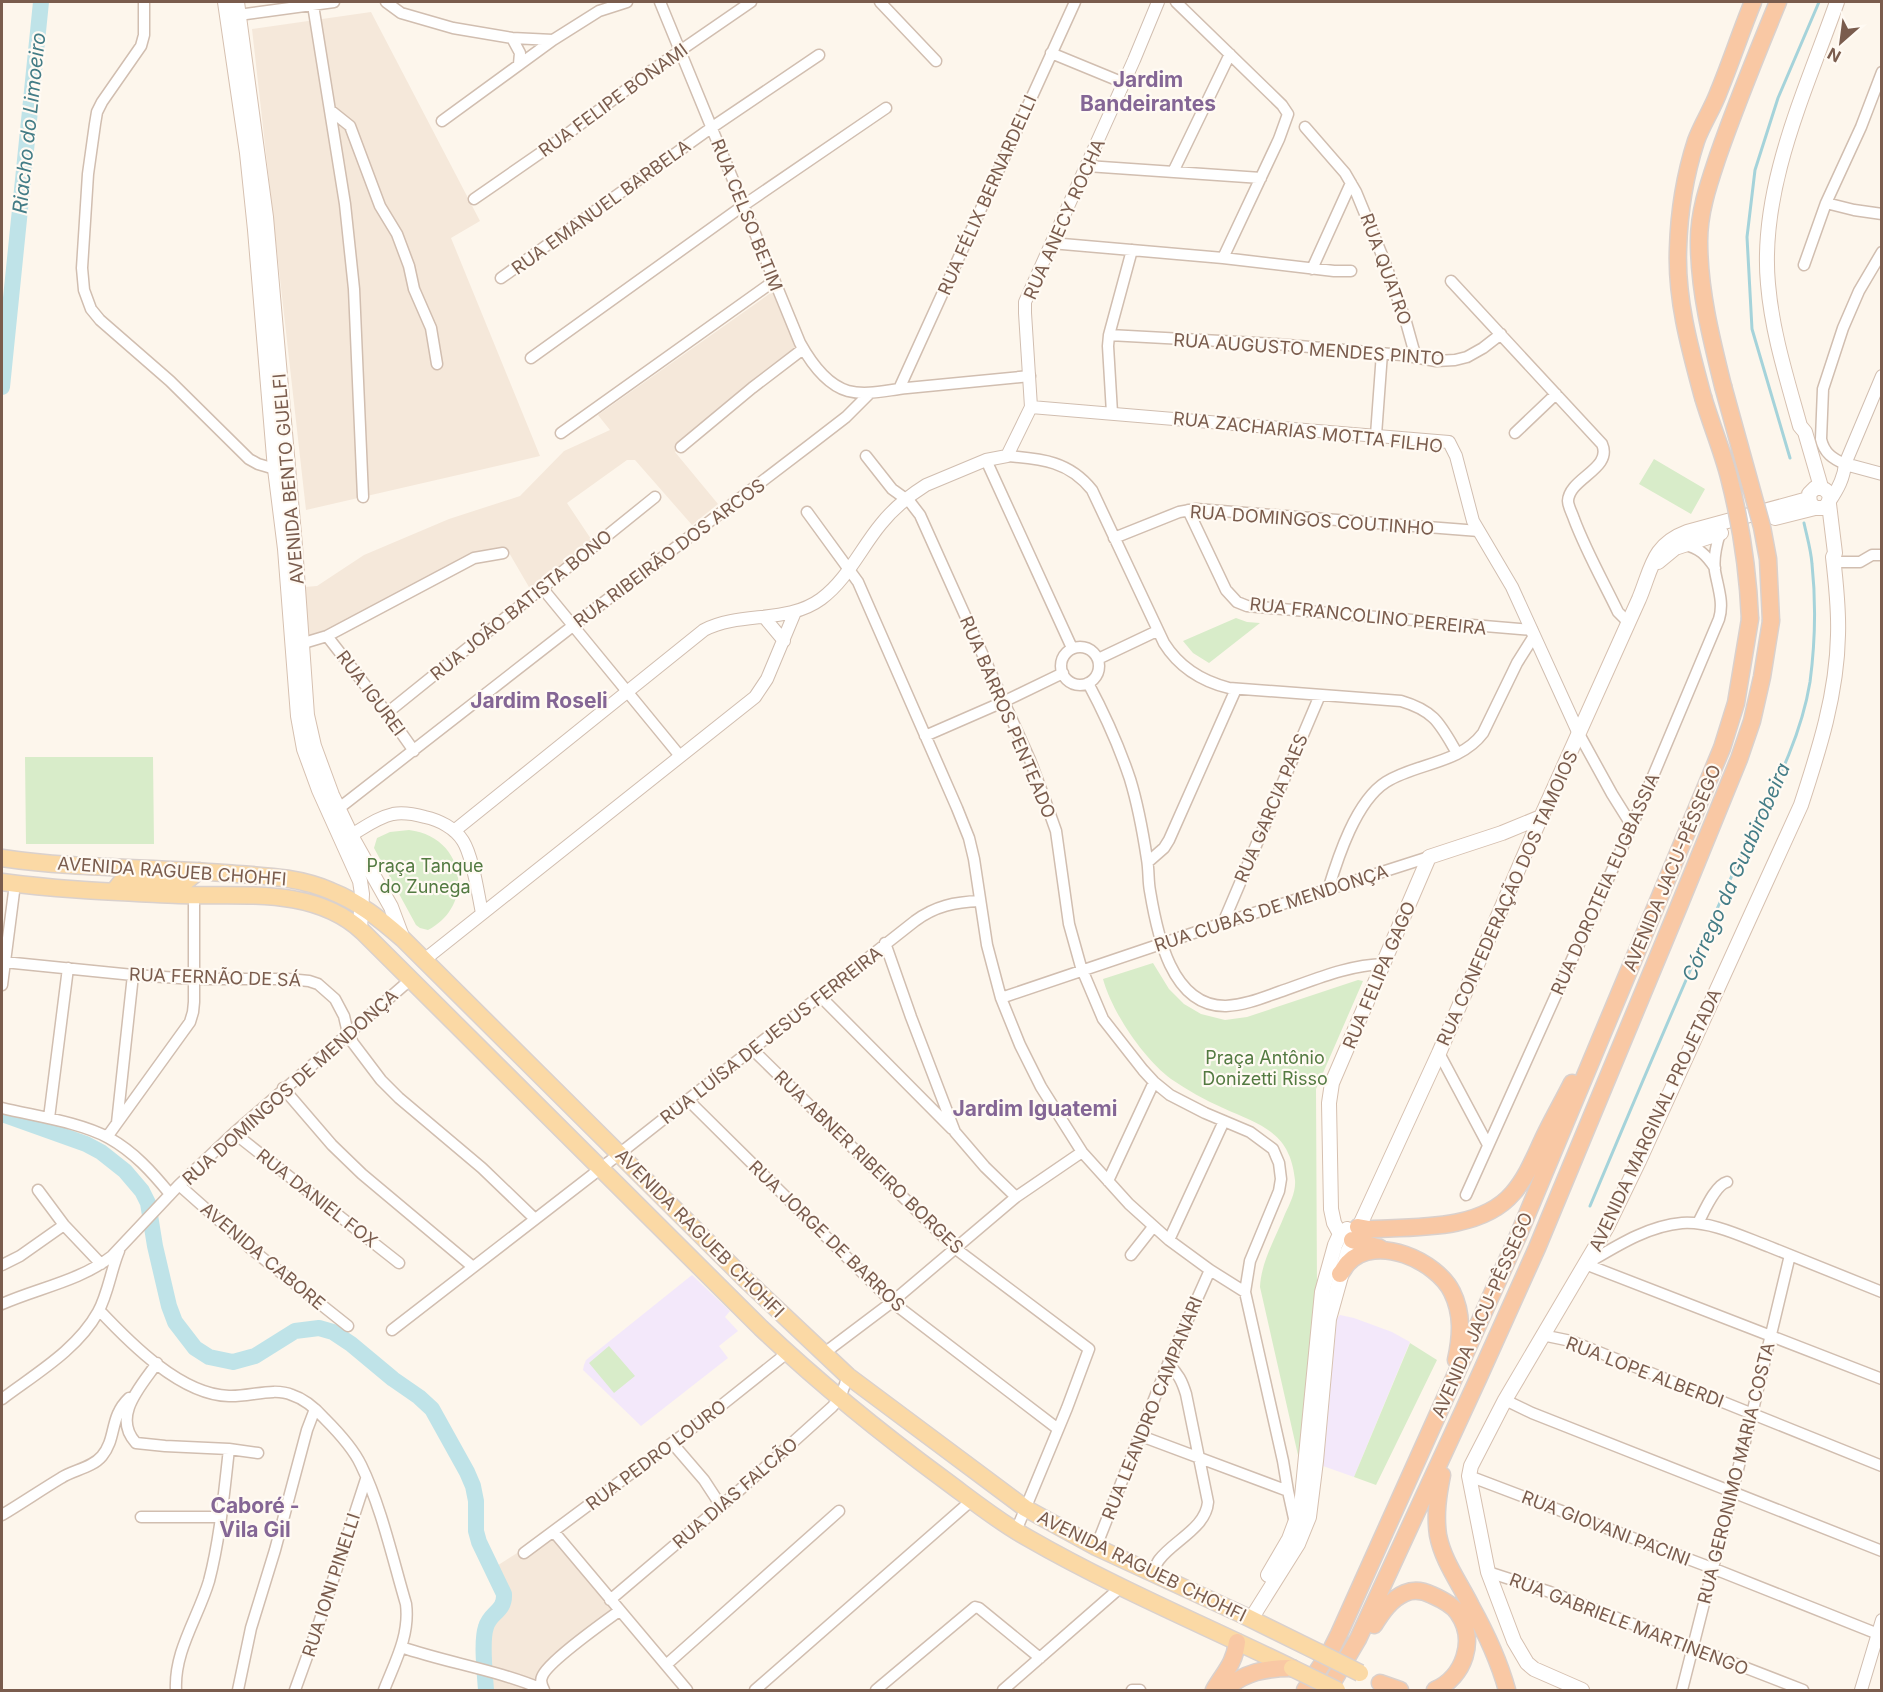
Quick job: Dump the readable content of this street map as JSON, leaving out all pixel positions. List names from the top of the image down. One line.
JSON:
{"streets":{"highway":["AVENIDA JACU-PÊSSEGO"],"main road":["AVENIDA BENTO GUELFI","AVENIDA RAGUEB CHOHFI","RUA CONFEDERAÇÃO DOS TAMOIOS","RUA CUBAS DE MENDONÇA","RUA FELIPA GAGO","AVENIDA MARGINAL PROJETADA"],"street":["RUA FELIPE BONAMI","RUA FÉLIX BERNARDELLI","RUA EMANUEL BARBELA","RUA CELSO BETIM","RUA ANECY ROCHA","RUA QUATRO","RUA AUGUSTO MENDES PINTO","RUA ZACHARIAS MOTTA FILHO","RUA DOMINGOS COUTINHO","RUA RIBEIRÃO DOS ARCOS","RUA JOÃO BATISTA BONO","RUA FRANCOLINO PEREIRA","RUA IGUREI","RUA BARROS PENTEADO","RUA GARCIA PAES","RUA DOROTEIA EUGBASSIA","RUA FERNÃO DE SÁ","RUA LUÍSA DE JESUS FERREIRA","RUA DOMINGOS DE MENDONÇA","RUA ABNER RIBEIRO BORGES","RUA DANIEL FOX","RUA JORGE DE BARROS","AVENIDA CABORE","RUA LOPE ALBERDI","RUA LEANDRO CAMPANARI","RUA PEDRO LOURO","RUA GERONIMO MARIA COSTA","RUA DIAS FALCÃO","RUA GIOVANI PACINI","RUA IONI PINELLI","RUA GABRIELE MARTINENGO"]},"crossings":[["RUA FELIPE BONAMI","RUA CELSO BETIM"],["RUA EMANUEL BARBELA","RUA CELSO BETIM"],["RUA CELSO BETIM","RUA RIBEIRÃO DOS ARCOS"],["RUA ANECY ROCHA","RUA ZACHARIAS MOTTA FILHO"],["RUA QUATRO","RUA AUGUSTO MENDES PINTO"],["RUA ZACHARIAS MOTTA FILHO","RUA DOMINGOS COUTINHO"],["RUA ZACHARIAS MOTTA FILHO","RUA FRANCOLINO PEREIRA"],["RUA ZACHARIAS MOTTA FILHO","RUA DOROTEIA EUGBASSIA"],["RUA ZACHARIAS MOTTA FILHO","RUA CONFEDERAÇÃO DOS TAMOIOS"],["AVENIDA BENTO GUELFI","RUA RIBEIRÃO DOS ARCOS"],["AVENIDA BENTO GUELFI","AVENIDA RAGUEB CHOHFI"],["RUA DOMINGOS COUTINHO","RUA FRANCOLINO PEREIRA"],["RUA RIBEIRÃO DOS ARCOS","RUA IGUREI"],["RUA JOÃO BATISTA BONO","RUA IGUREI"],["RUA BARROS PENTEADO","RUA CONFEDERAÇÃO DOS TAMOIOS"],["RUA BARROS PENTEADO","RUA CUBAS DE MENDONÇA"],["RUA GARCIA PAES","RUA CUBAS DE MENDONÇA"],["AVENIDA RAGUEB CHOHFI","RUA CONFEDERAÇÃO DOS TAMOIOS"],["AVENIDA RAGUEB CHOHFI","RUA LUÍSA DE JESUS FERREIRA"],["AVENIDA RAGUEB CHOHFI","RUA DOMINGOS DE MENDONÇA"],["AVENIDA RAGUEB CHOHFI","RUA ABNER RIBEIRO BORGES"],["AVENIDA RAGUEB CHOHFI","RUA LEANDRO CAMPANARI"],["AVENIDA RAGUEB CHOHFI","RUA PEDRO LOURO"],["AVENIDA RAGUEB CHOHFI","RUA DIAS FALCÃO"],["RUA DOROTEIA EUGBASSIA","RUA CONFEDERAÇÃO DOS TAMOIOS"],["RUA CONFEDERAÇÃO DOS TAMOIOS","RUA CUBAS DE MENDONÇA"],["RUA CONFEDERAÇÃO DOS TAMOIOS","RUA FELIPA GAGO"],["RUA CONFEDERAÇÃO DOS TAMOIOS","AVENIDA MARGINAL PROJETADA"],["RUA CUBAS DE MENDONÇA","RUA FELIPA GAGO"],["RUA FERNÃO DE SÁ","RUA LUÍSA DE JESUS FERREIRA"],["RUA FERNÃO DE SÁ","RUA DOMINGOS DE MENDONÇA"],["RUA LUÍSA DE JESUS FERREIRA","RUA ABNER RIBEIRO BORGES"],["RUA LUÍSA DE JESUS FERREIRA","RUA JORGE DE BARROS"],["RUA DOMINGOS DE MENDONÇA","RUA DANIEL FOX"],["RUA DOMINGOS DE MENDONÇA","AVENIDA CABORE"],["AVENIDA MARGINAL PROJETADA","RUA LOPE ALBERDI"],["AVENIDA MARGINAL PROJETADA","RUA GIOVANI PACINI"],["RUA ABNER RIBEIRO BORGES","RUA JORGE DE BARROS"],["RUA LOPE ALBERDI","RUA GERONIMO MARIA COSTA"],["RUA GERONIMO MARIA COSTA","RUA GIOVANI PACINI"],["RUA GERONIMO MARIA COSTA","RUA GABRIELE MARTINENGO"]],"districts":["Jardim Bandeirantes","Jardim Roseli","Jardim Iguatemi","Caboré - Vila Gil"],"water":["Riacho do Limoeiro","Córrego da Guabirobeira"],"parks":["Praça Tanque do Zunega","Praça Antônio Donizetti Risso"],"north":"bottom left"}
